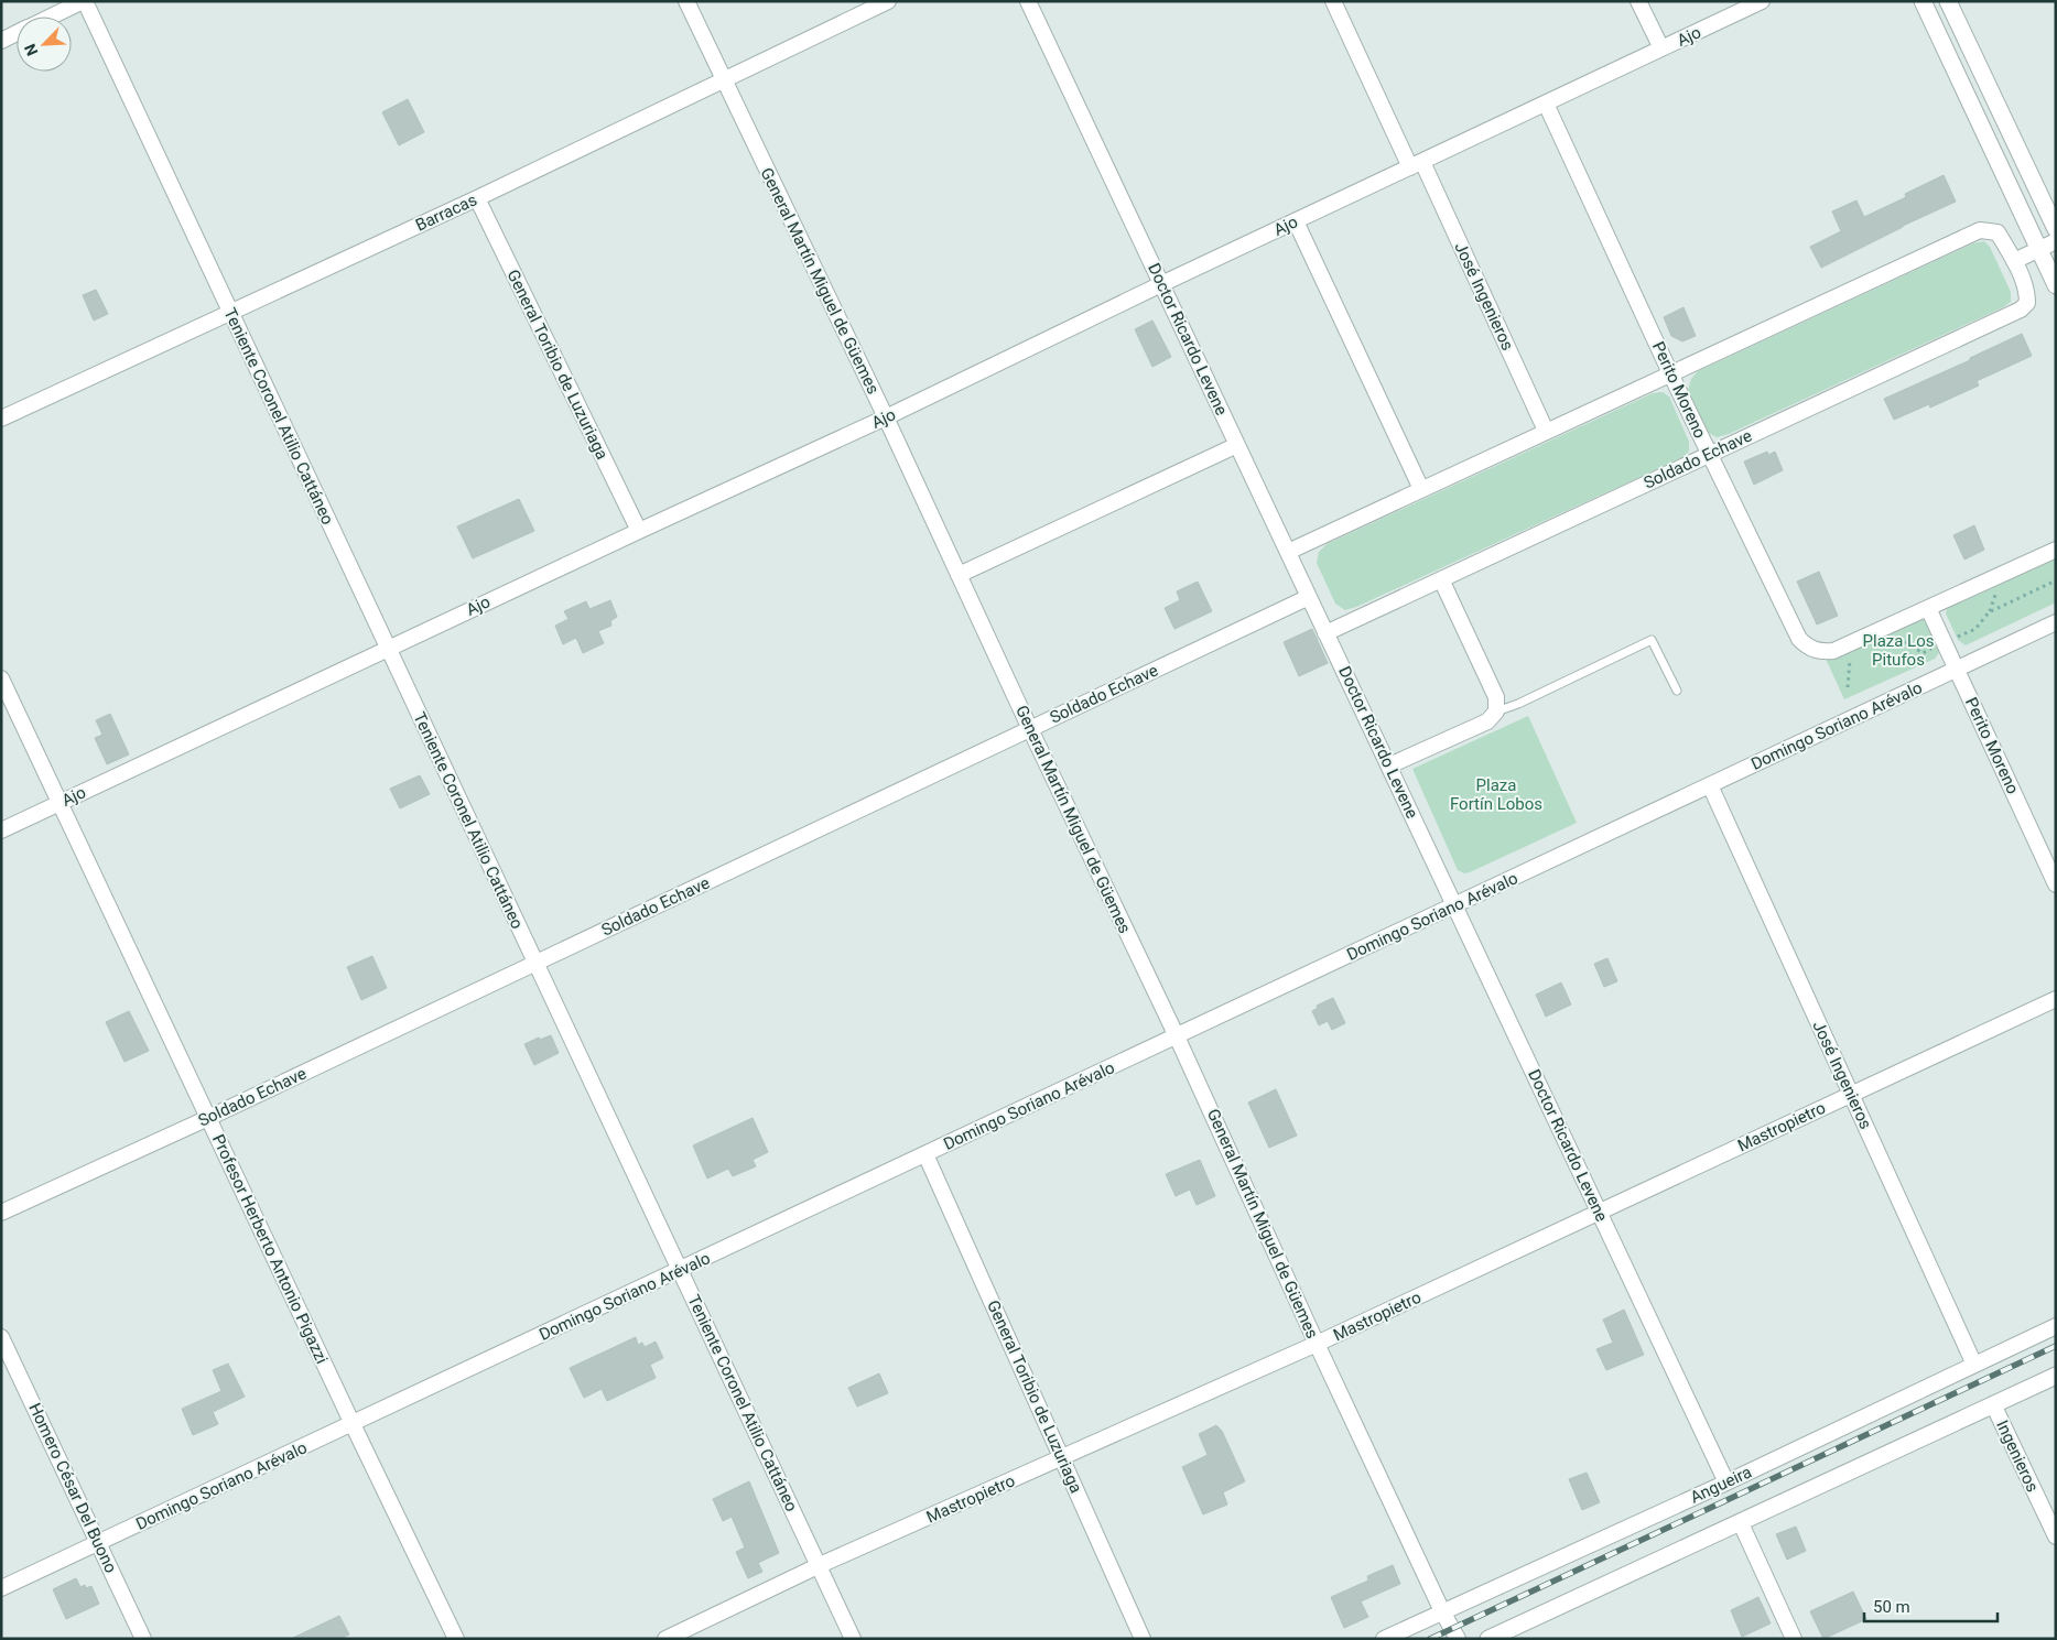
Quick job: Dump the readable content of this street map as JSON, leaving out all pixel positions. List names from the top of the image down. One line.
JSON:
{"streets":{"street":["Ajo","Barracas","General Martín Miguel de Güemes","José Ingenieros","Doctor Ricardo Levene","General Toribio de Luzuriaga","Perito Moreno","Teniente Coronel Atilio Cattáneo","Soldado Echave","Domingo Soriano Arévalo","Mastropietro","Profesor Herberto Antonio Pigazzi","Ingenieros","Angueira","Homero César Del Buono"]},"crossings":[["Ajo","General Martín Miguel de Güemes"],["Ajo","José Ingenieros"],["Ajo","Doctor Ricardo Levene"],["Ajo","General Toribio de Luzuriaga"],["Ajo","Perito Moreno"],["Ajo","Teniente Coronel Atilio Cattáneo"],["Ajo","Profesor Herberto Antonio Pigazzi"],["Barracas","General Martín Miguel de Güemes"],["Barracas","General Toribio de Luzuriaga"],["Barracas","Teniente Coronel Atilio Cattáneo"],["General Martín Miguel de Güemes","Soldado Echave"],["General Martín Miguel de Güemes","Domingo Soriano Arévalo"],["General Martín Miguel de Güemes","Mastropietro"],["General Martín Miguel de Güemes","Angueira"],["José Ingenieros","Domingo Soriano Arévalo"],["José Ingenieros","Mastropietro"],["José Ingenieros","Angueira"],["Doctor Ricardo Levene","Soldado Echave"],["Doctor Ricardo Levene","Domingo Soriano Arévalo"],["Doctor Ricardo Levene","Mastropietro"],["Doctor Ricardo Levene","Angueira"],["General Toribio de Luzuriaga","Domingo Soriano Arévalo"],["General Toribio de Luzuriaga","Mastropietro"],["Perito Moreno","Soldado Echave"],["Perito Moreno","Domingo Soriano Arévalo"],["Teniente Coronel Atilio Cattáneo","Soldado Echave"],["Teniente Coronel Atilio Cattáneo","Domingo Soriano Arévalo"],["Teniente Coronel Atilio Cattáneo","Mastropietro"],["Soldado Echave","Profesor Herberto Antonio Pigazzi"],["Domingo Soriano Arévalo","Profesor Herberto Antonio Pigazzi"],["Domingo Soriano Arévalo","Homero César Del Buono"]],"parks":["Plaza Los Pitufos","Plaza Fortín Lobos"],"scale_bar":"50 m","north":"bottom left"}
